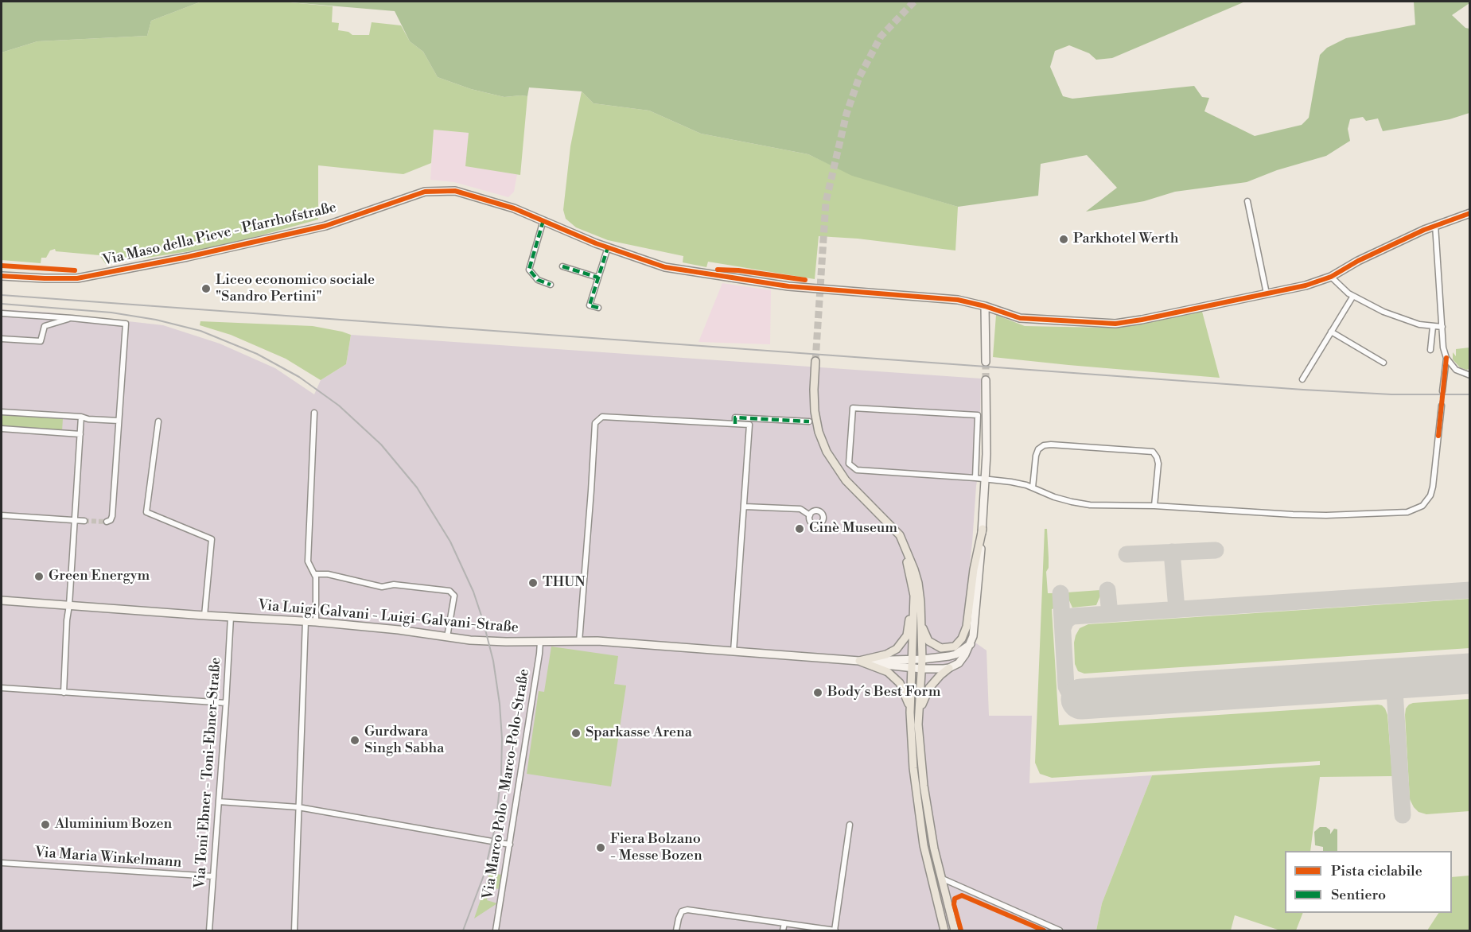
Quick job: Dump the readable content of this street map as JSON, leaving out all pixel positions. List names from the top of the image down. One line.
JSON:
{"streets":{"street":["Via Maso della Pieve - Pfarrhofstraße","Via Luigi Galvani - Luigi-Galvani-Straße","Via Toni Ebner - Toni-Ebner-Straße","Via Marco Polo - Marco-Polo-Straße","Via Maria Winkelmann"]},"crossings":[["Via Luigi Galvani - Luigi-Galvani-Straße","Via Toni Ebner - Toni-Ebner-Straße"],["Via Luigi Galvani - Luigi-Galvani-Straße","Via Marco Polo - Marco-Polo-Straße"],["Via Toni Ebner - Toni-Ebner-Straße","Via Maria Winkelmann"]],"places":["Parkhotel Werth","Liceo economico sociale \"Sandro Pertini\"","Cinè Museum","Green Energym","THUN","Body´s Best Form","Sparkasse Arena","Gurdwara Singh Sabha","Aluminium Bozen","Fiera Bolzano - Messe Bozen"],"legend":["Pista ciclabile","Sentiero"]}
